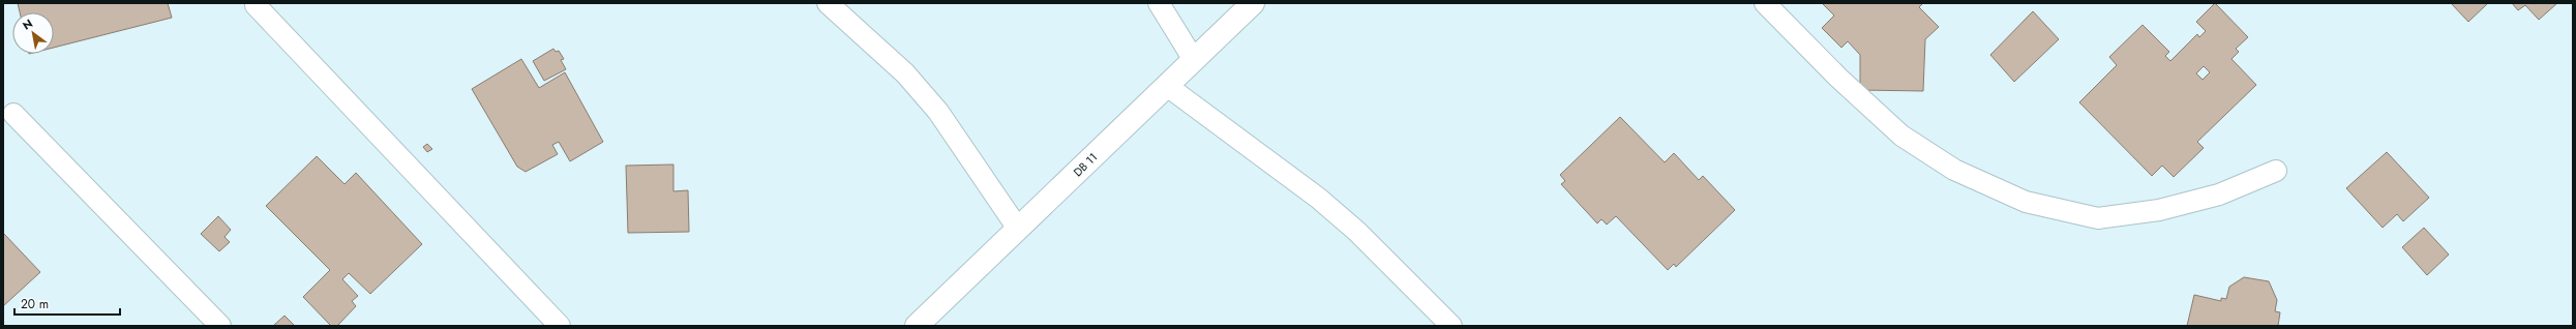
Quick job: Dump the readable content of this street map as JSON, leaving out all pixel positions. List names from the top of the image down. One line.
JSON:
{"streets":{"street":["DB 11"]},"scale_bar":"20 m","north":"top left"}
